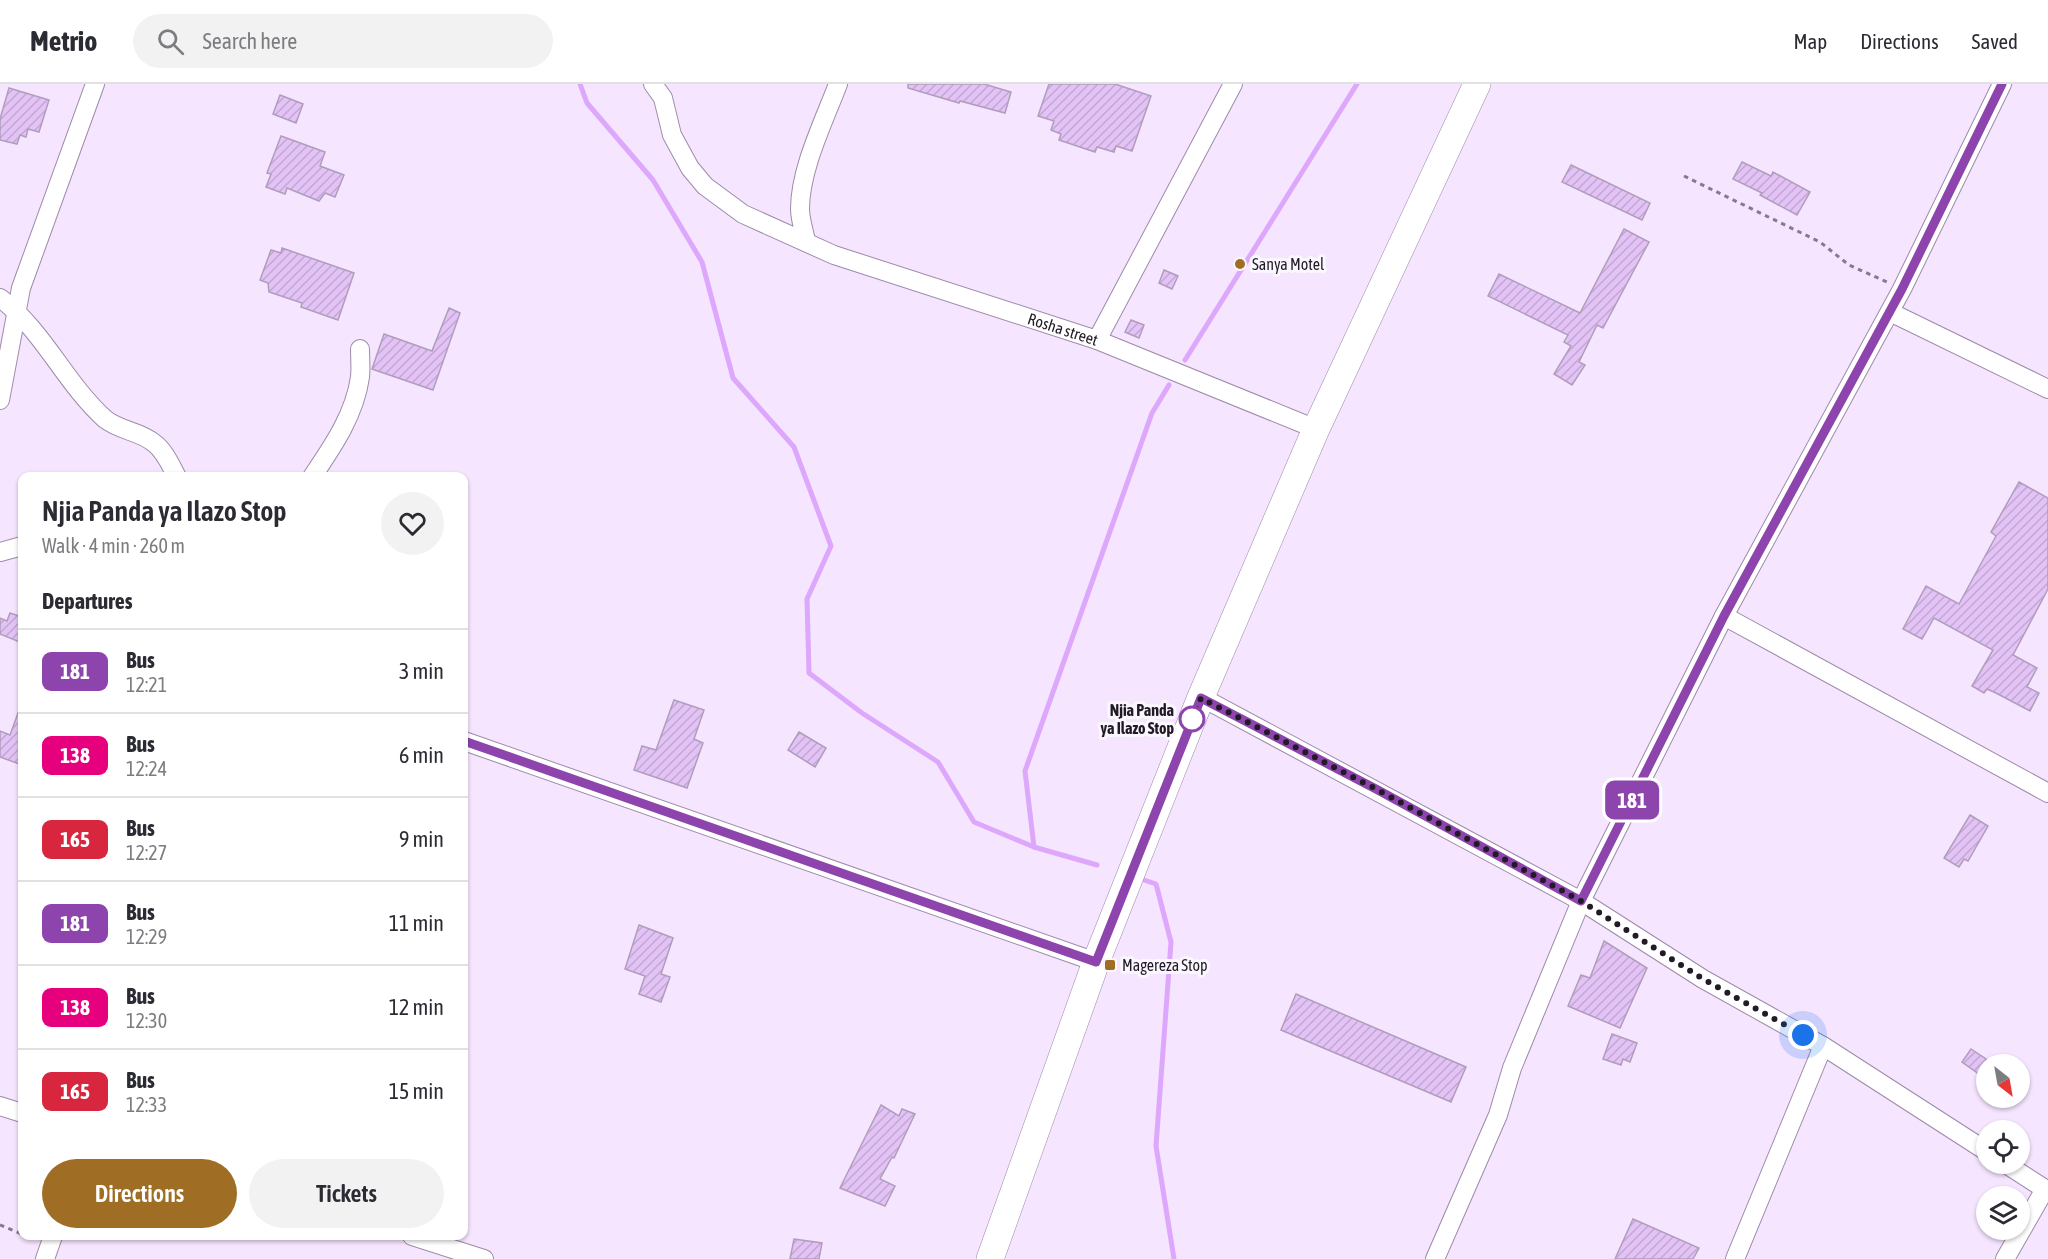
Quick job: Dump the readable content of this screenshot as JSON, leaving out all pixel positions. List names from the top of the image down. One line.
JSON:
{"streets":{"street":["Rosha street"]},"places":{"other":["Sanya Motel","Njia Panda ya Ilazo Stop"],"transit":["Magereza Stop"]},"lines":["bus line 181"],"north":"bottom right","page":{"header":"Metrio","search":"Search here","nav":["Map","Directions","Saved"],"on_map":"181","heading":[["Njia Panda ya Ilazo Stop","Walk · 4 min · 260 m"],"Departures"],"list":[{"mark":"181","name":"Bus","note":"12:21","value":"3 min"},{"mark":"138","name":"Bus","note":"12:24","value":"6 min"},{"mark":"165","name":"Bus","note":"12:27","value":"9 min"},{"mark":"181","name":"Bus","note":"12:29","value":"11 min"},{"mark":"138","name":"Bus","note":"12:30","value":"12 min"},{"mark":"165","name":"Bus","note":"12:33","value":"15 min"}],"buttons":["Directions","Tickets"]}}
